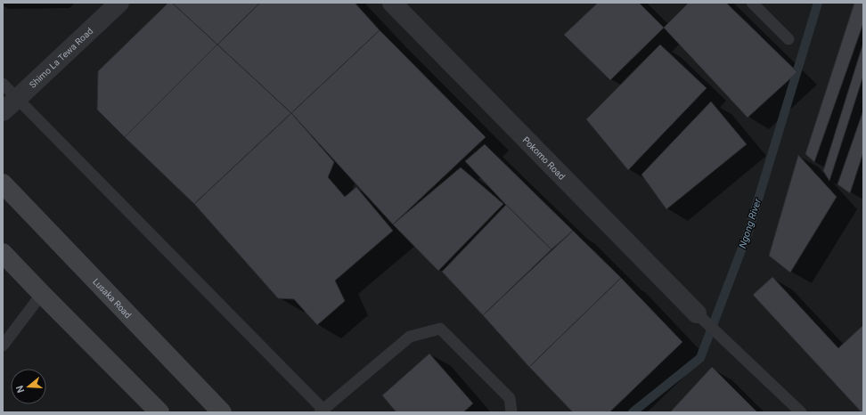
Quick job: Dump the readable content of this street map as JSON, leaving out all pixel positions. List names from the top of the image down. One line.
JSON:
{"streets":{"main road":["Lusaka Road"],"street":["Shimo La Tewa Road","Pokomo Road"]},"water":["Ngong River"],"north":"left"}
